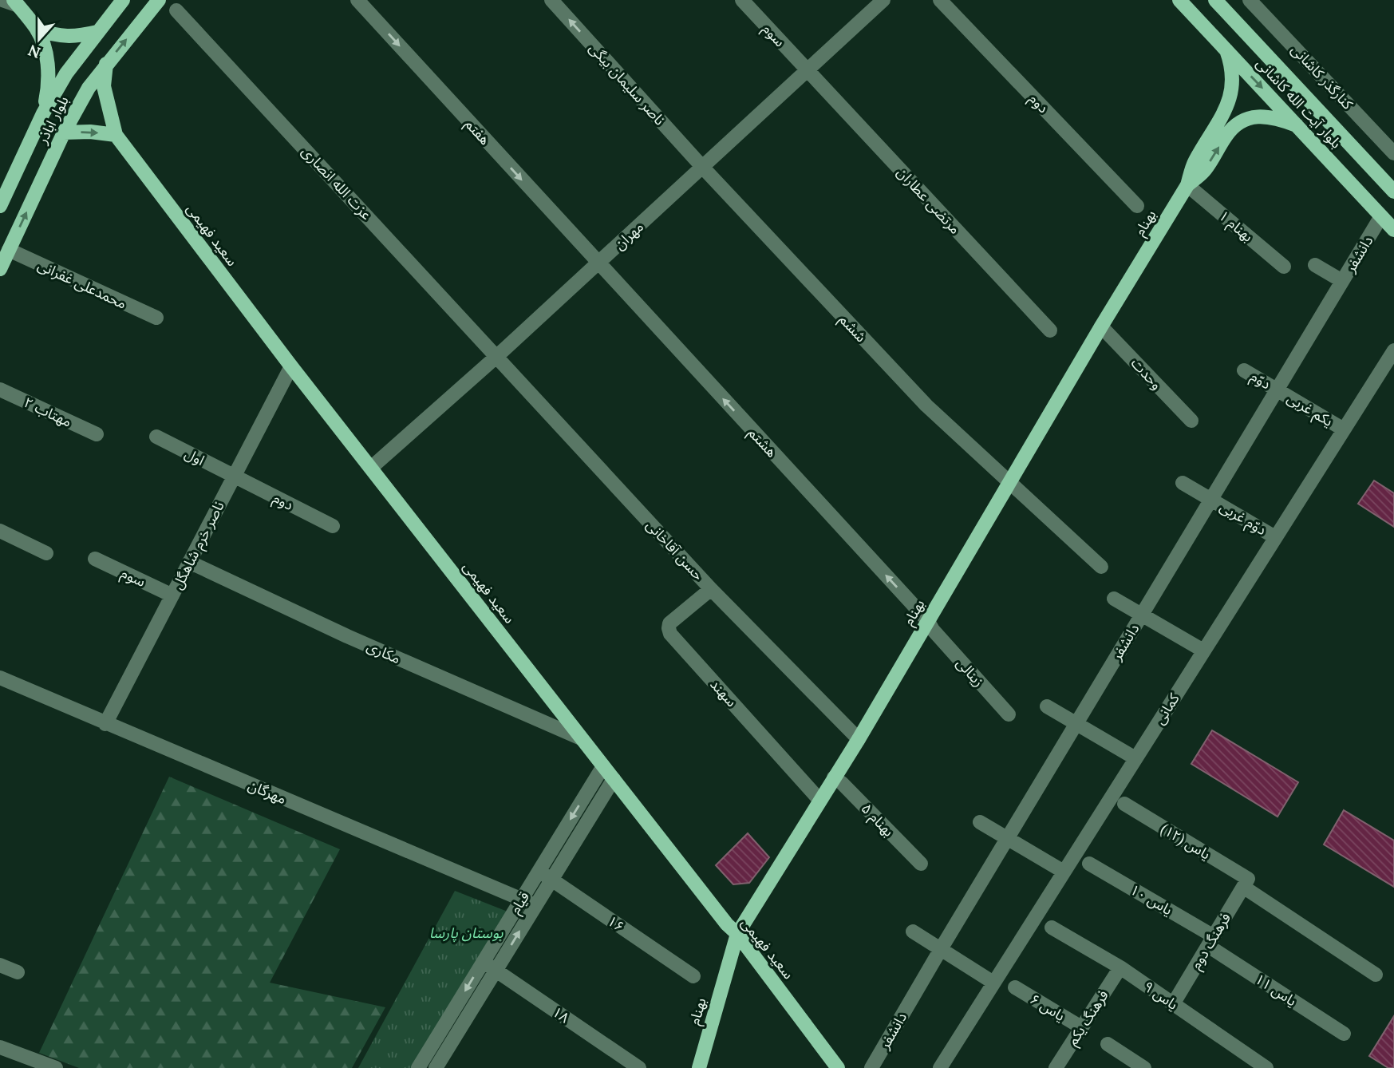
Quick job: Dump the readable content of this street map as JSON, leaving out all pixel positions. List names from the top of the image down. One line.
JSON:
{"streets":{"main road":["بلوار آیت الله کاشانی","بلوار اباذر","بهنام","سعید فهیمی"],"street":["سوم","کنارگذر کاشانی","ناصر سلیمان بیگی","دوم","هفتم","عزت الله انصاری","مرتضی عطاران","بهنام ۱","مهران","دانشفر","محمدعلی غفرانی","ششم","وحدت","دوّم","یکم غربی","مهتاب ۲","هشتم","اول","دوّم غربی","ناصر خرم شاهگل","حسن آقاخانی","مکاری","زینالی","سهند","کمانی","مهرگان","بهنام ۵","یاس (۱۲)","یاس ۱۰","قیام","۱۶","فرهنگ دوم","یاس ۱۱","یاس ۹","یاس ۶","۱۸","فرهنگ یکم"]},"crossings":[["سوم","مرتضی عطاران"],["سوم","مهران"],["سوم","ناصر خرم شاهگل"],["ناصر سلیمان بیگی","مهران"],["ناصر سلیمان بیگی","ششم"],["دوم","اول"],["دوم","ناصر خرم شاهگل"],["بلوار آیت الله کاشانی","بهنام"],["بلوار آیت الله کاشانی","دانشفر"],["بلوار اباذر","محمدعلی غفرانی"],["هفتم","مهران"],["هفتم","هشتم"],["عزت الله انصاری","مهران"],["عزت الله انصاری","حسن آقاخانی"],["مرتضی عطاران","مهران"],["بهنام","بهنام ۱"],["بهنام","سعید فهیمی"],["بهنام","ششم"],["بهنام","وحدت"],["بهنام","هشتم"],["بهنام","حسن آقاخانی"],["بهنام","زینالی"],["بهنام","سهند"],["بهنام","بهنام ۵"],["سعید فهیمی","مهران"],["سعید فهیمی","ناصر خرم شاهگل"],["سعید فهیمی","مکاری"],["سعید فهیمی","قیام"],["مهران","ششم"],["مهران","هشتم"],["مهران","حسن آقاخانی"],["دانشفر","دوّم"],["دانشفر","یکم غربی"],["دانشفر","دوّم غربی"],["دوّم","یکم غربی"],["یکم غربی","کمانی"],["هشتم","زینالی"],["اول","ناصر خرم شاهگل"],["دوّم غربی","کمانی"],["ناصر خرم شاهگل","مکاری"],["ناصر خرم شاهگل","مهرگان"],["حسن آقاخانی","سهند"],["مهرگان","قیام"],["یاس (۱۲)","فرهنگ دوم"],["یاس ۱۰","فرهنگ دوم"],["یاس ۱۰","یاس ۱۱"],["قیام","۱۶"],["قیام","۱۸"],["فرهنگ دوم","یاس ۱۱"],["فرهنگ دوم","یاس ۹"],["یاس ۹","فرهنگ یکم"],["یاس ۶","فرهنگ یکم"]],"one_way":["ناصر سلیمان بیگی","هفتم","هشتم"],"parks":["بوستان پارسا"],"north":"bottom"}
